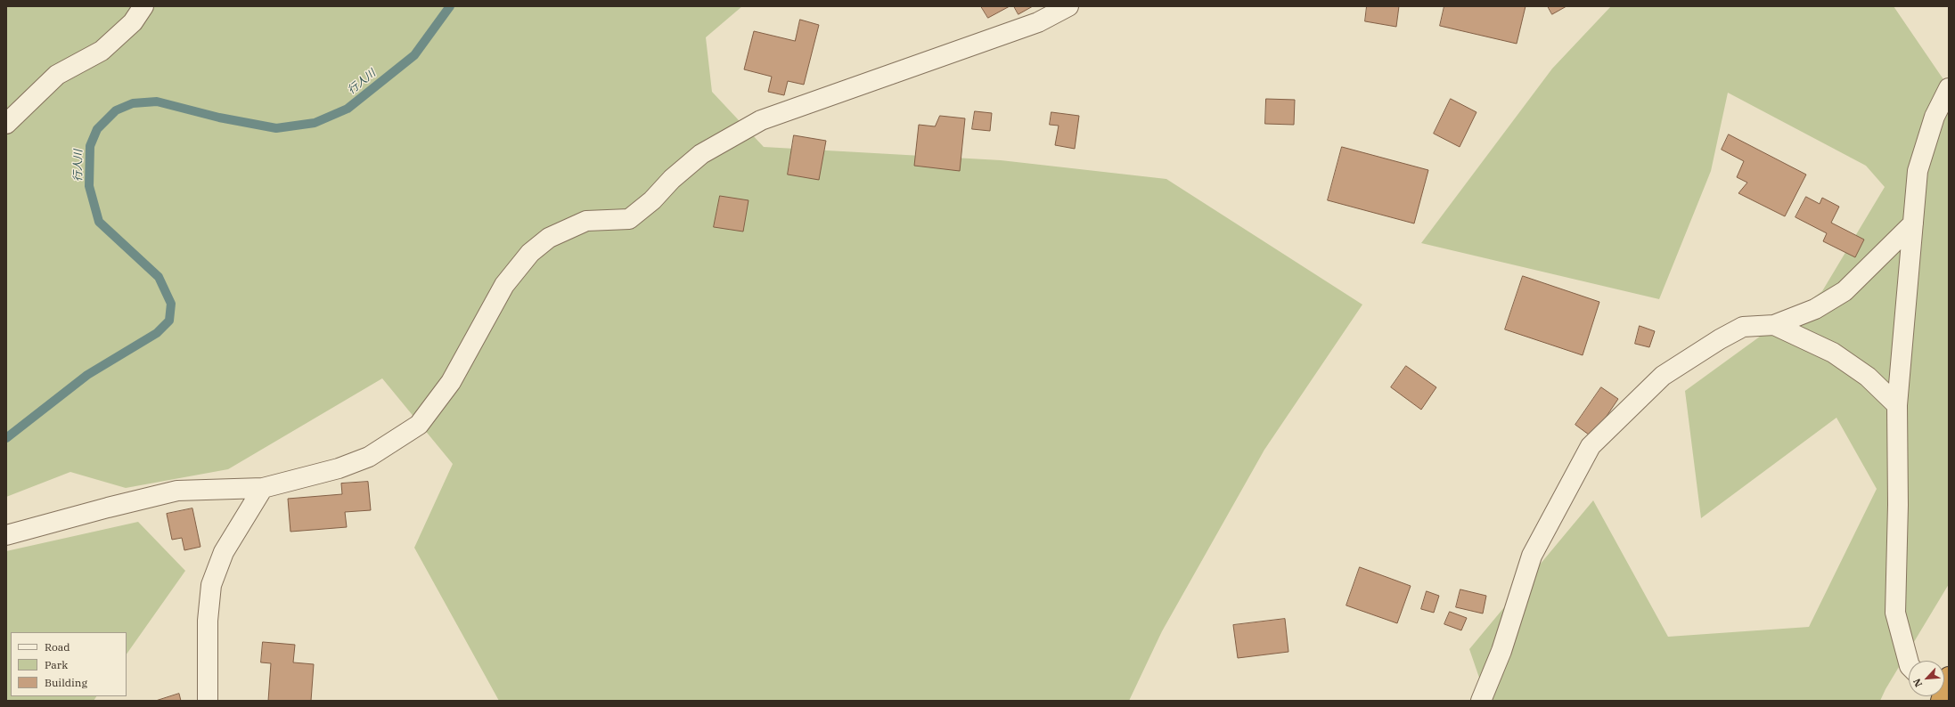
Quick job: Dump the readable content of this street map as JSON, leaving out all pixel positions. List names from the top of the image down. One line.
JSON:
{"water":["行人川"],"legend":["Road","Park","Building"],"north":"bottom left"}
